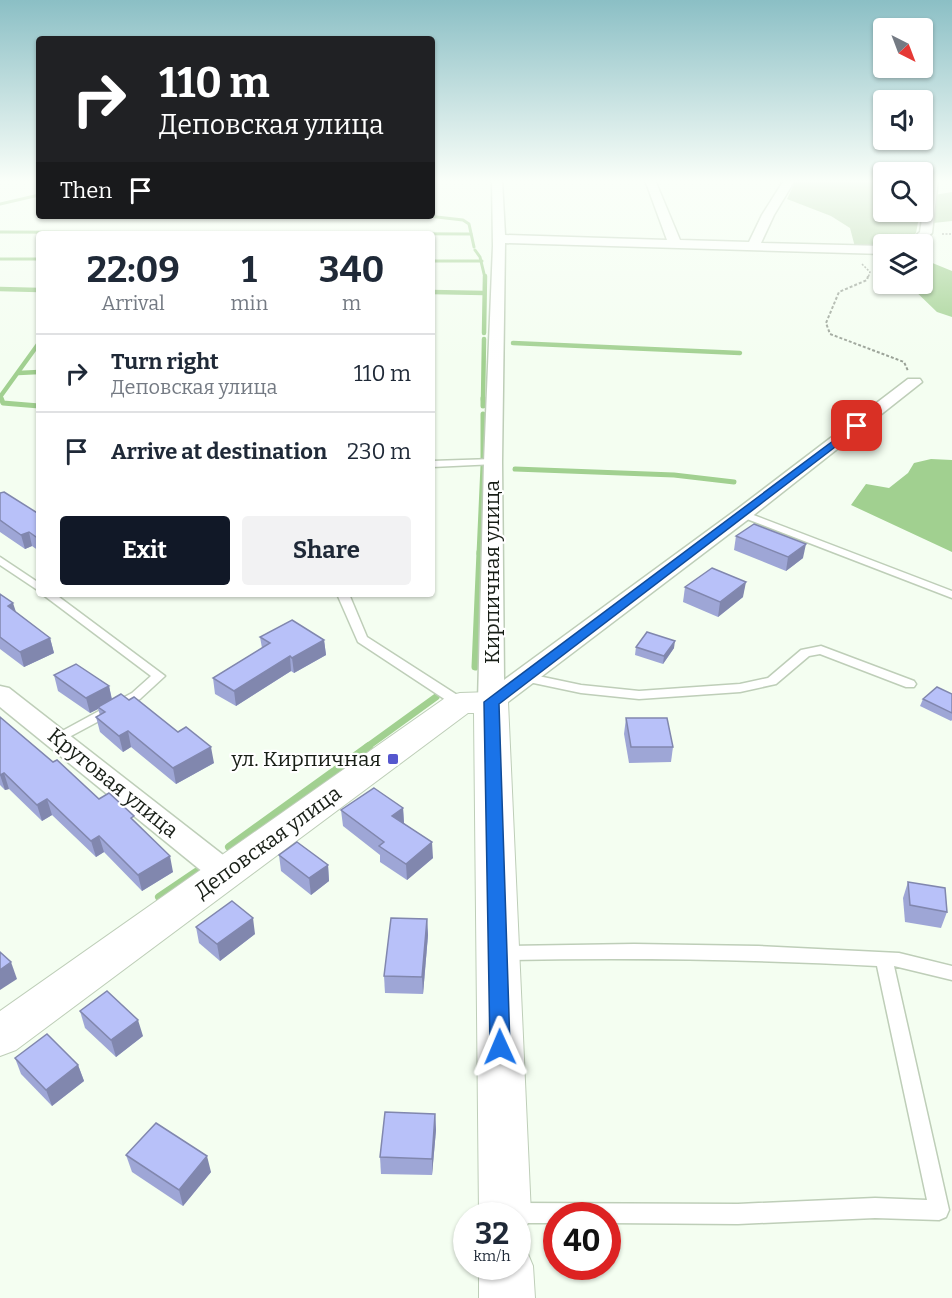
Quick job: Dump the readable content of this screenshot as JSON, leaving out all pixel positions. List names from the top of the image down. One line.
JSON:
{"streets":{"street":["Кирпичная улица","Круговая улица","Деповская улица"]},"crossings":[["Кирпичная улица","Деповская улица"],["Круговая улица","Деповская улица"]],"places":{"transit":["ул. Кирпичная"]},"north":"bottom right","page":{"turn":["110 m","Деповская улица"],"then":"Then","eta":["22:09","Arrival","1","min","340","m"],"list":[{"name":"Turn right","note":"Деповская улица","value":"110 m"},{"name":"Arrive at destination","value":"230 m"}],"buttons":["Exit","Share"],"speed":"32 km/h","limit":"40"}}
